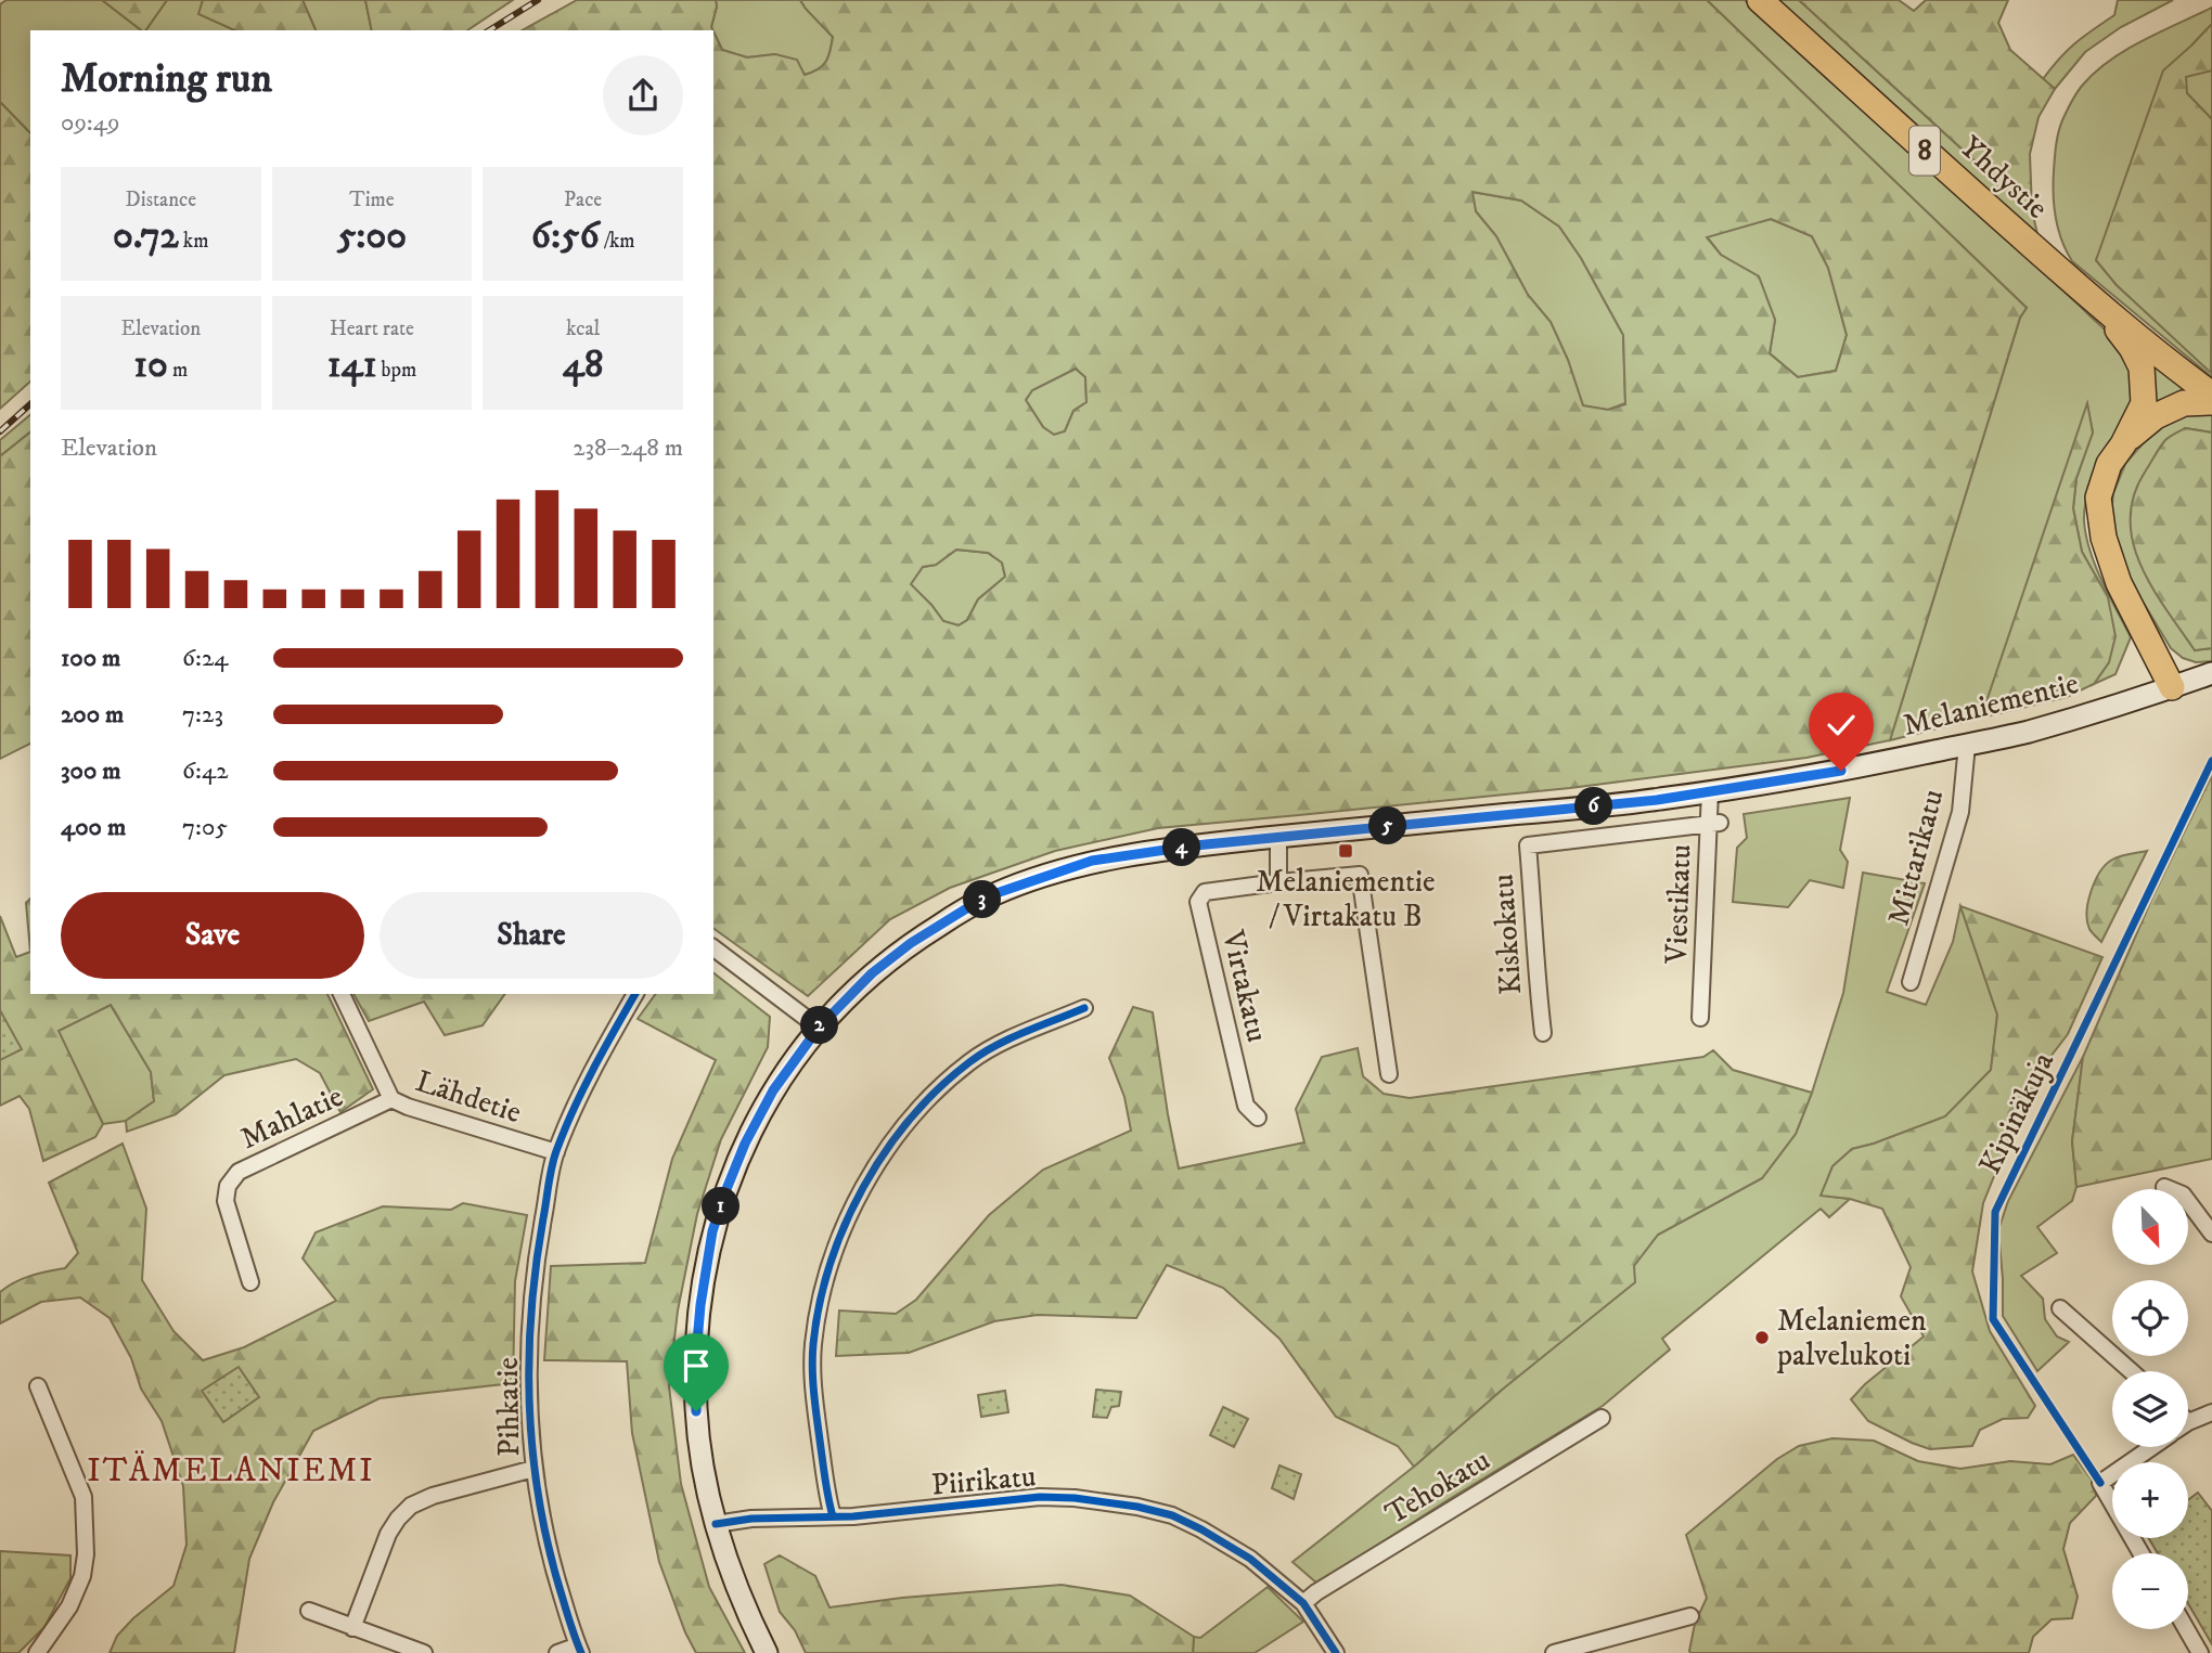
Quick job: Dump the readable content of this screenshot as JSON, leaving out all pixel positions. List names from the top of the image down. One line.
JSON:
{"streets":{"highway":["8","Yhdystie"],"main road":["Melaniementie"],"street":["Mittarikatu","Viestikatu","Kiskokatu","Virtakatu","Lähdetie","Mahlatie","Pihkatie","Piirikatu","Tehokatu"],"cycle path":["Kipinäkuja"]},"crossings":[["Melaniementie","Mittarikatu"],["Melaniementie","Viestikatu"],["Melaniementie","Piirikatu"],["Viestikatu","Kiskokatu"],["Lähdetie","Mahlatie"],["Lähdetie","Pihkatie"],["Piirikatu","Tehokatu"]],"districts":["ITÄMELANIEMI"],"places":{"transit":["Melaniementie / Virtakatu B"],"other":["Melaniemen palvelukoti"]},"north":"bottom right","page":{"heading":["Morning run","09:49"],"stats":[["Distance","0.72 km"],["Time","5:00"],["Pace","6:56 /km"],["Elevation","10 m"],["Heart rate","141 bpm"],["kcal","48"]],"chart":["Elevation","238–248 m"],"list":[{"name":"100 m","note":"6:24"},{"name":"200 m","note":"7:23"},{"name":"300 m","note":"6:42"},{"name":"400 m","note":"7:05"}],"pins":["6","5","4","3","2","1"],"buttons":["Save","Share"],"map_buttons":["+","−"]}}
